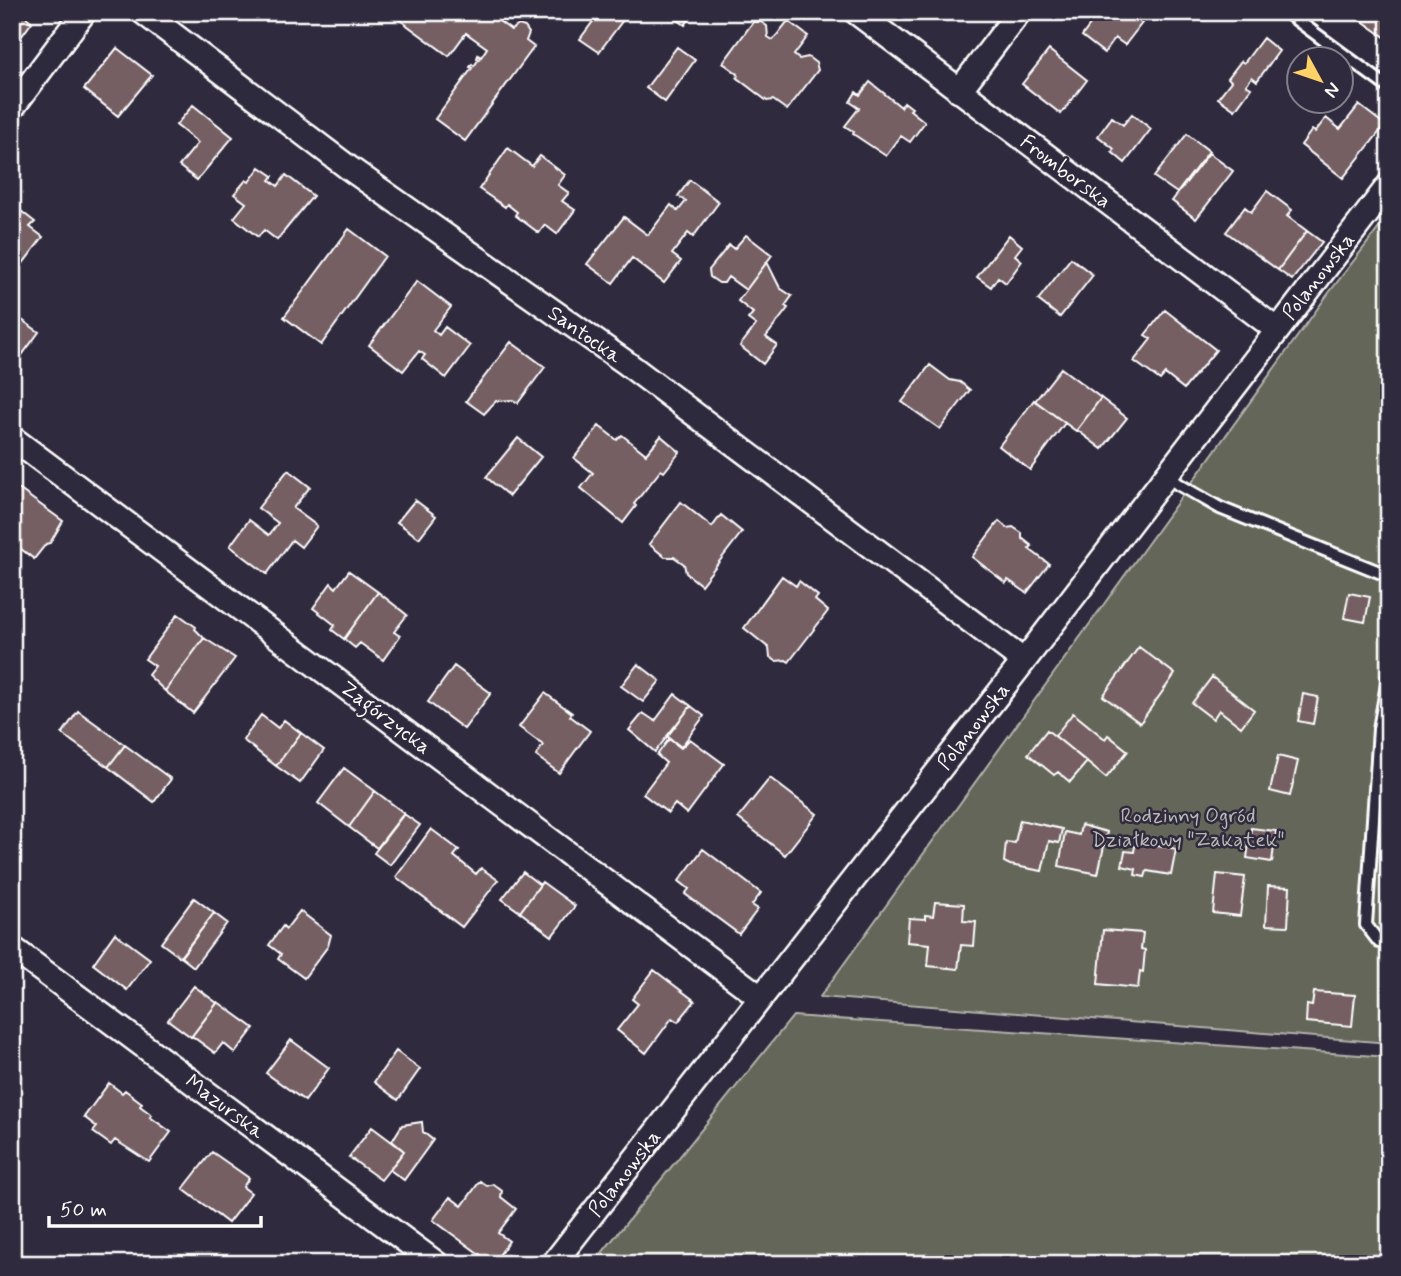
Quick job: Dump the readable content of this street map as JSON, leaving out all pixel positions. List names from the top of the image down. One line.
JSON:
{"streets":{"street":["Fromborska","Polanowska","Santocka","Zagórzycka","Mazurska"]},"crossings":[["Fromborska","Polanowska"],["Polanowska","Santocka"],["Polanowska","Zagórzycka"]],"parks":["Rodzinny Ogród Działkowy \"Zakątek\""],"scale_bar":"50 m","north":"bottom right"}
